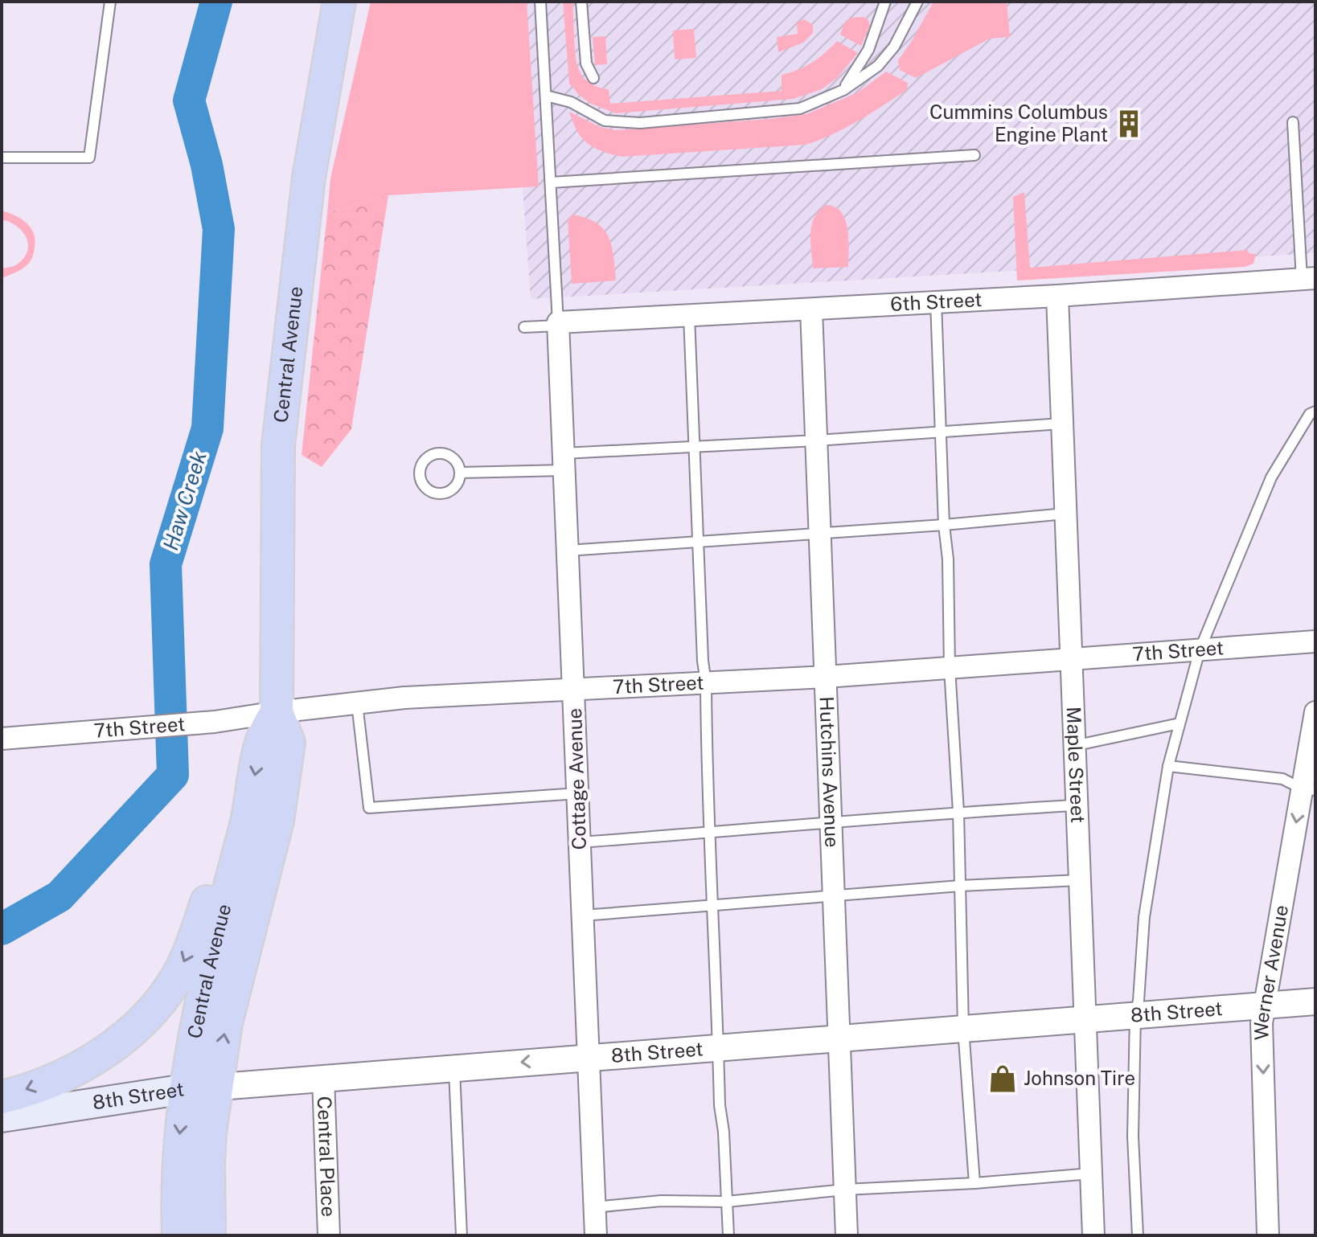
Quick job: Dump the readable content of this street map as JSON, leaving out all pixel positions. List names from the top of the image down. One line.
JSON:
{"streets":{"main road":["Central Avenue","8th Street"],"street":["6th Street","7th Street","Maple Street","Hutchins Avenue","Cottage Avenue","Werner Avenue","Central Place"]},"crossings":[["6th Street","Maple Street"],["6th Street","Hutchins Avenue"],["6th Street","Cottage Avenue"],["Central Avenue","7th Street"],["Central Avenue","8th Street"],["7th Street","Maple Street"],["7th Street","Hutchins Avenue"],["7th Street","Cottage Avenue"],["Maple Street","8th Street"],["Hutchins Avenue","8th Street"],["Cottage Avenue","8th Street"],["Werner Avenue","8th Street"],["8th Street","Central Place"]],"one_way":["Werner Avenue"],"water":["Haw Creek"],"places":{"building":["Cummins Columbus Engine Plant"],"shop":["Johnson Tire"]}}
